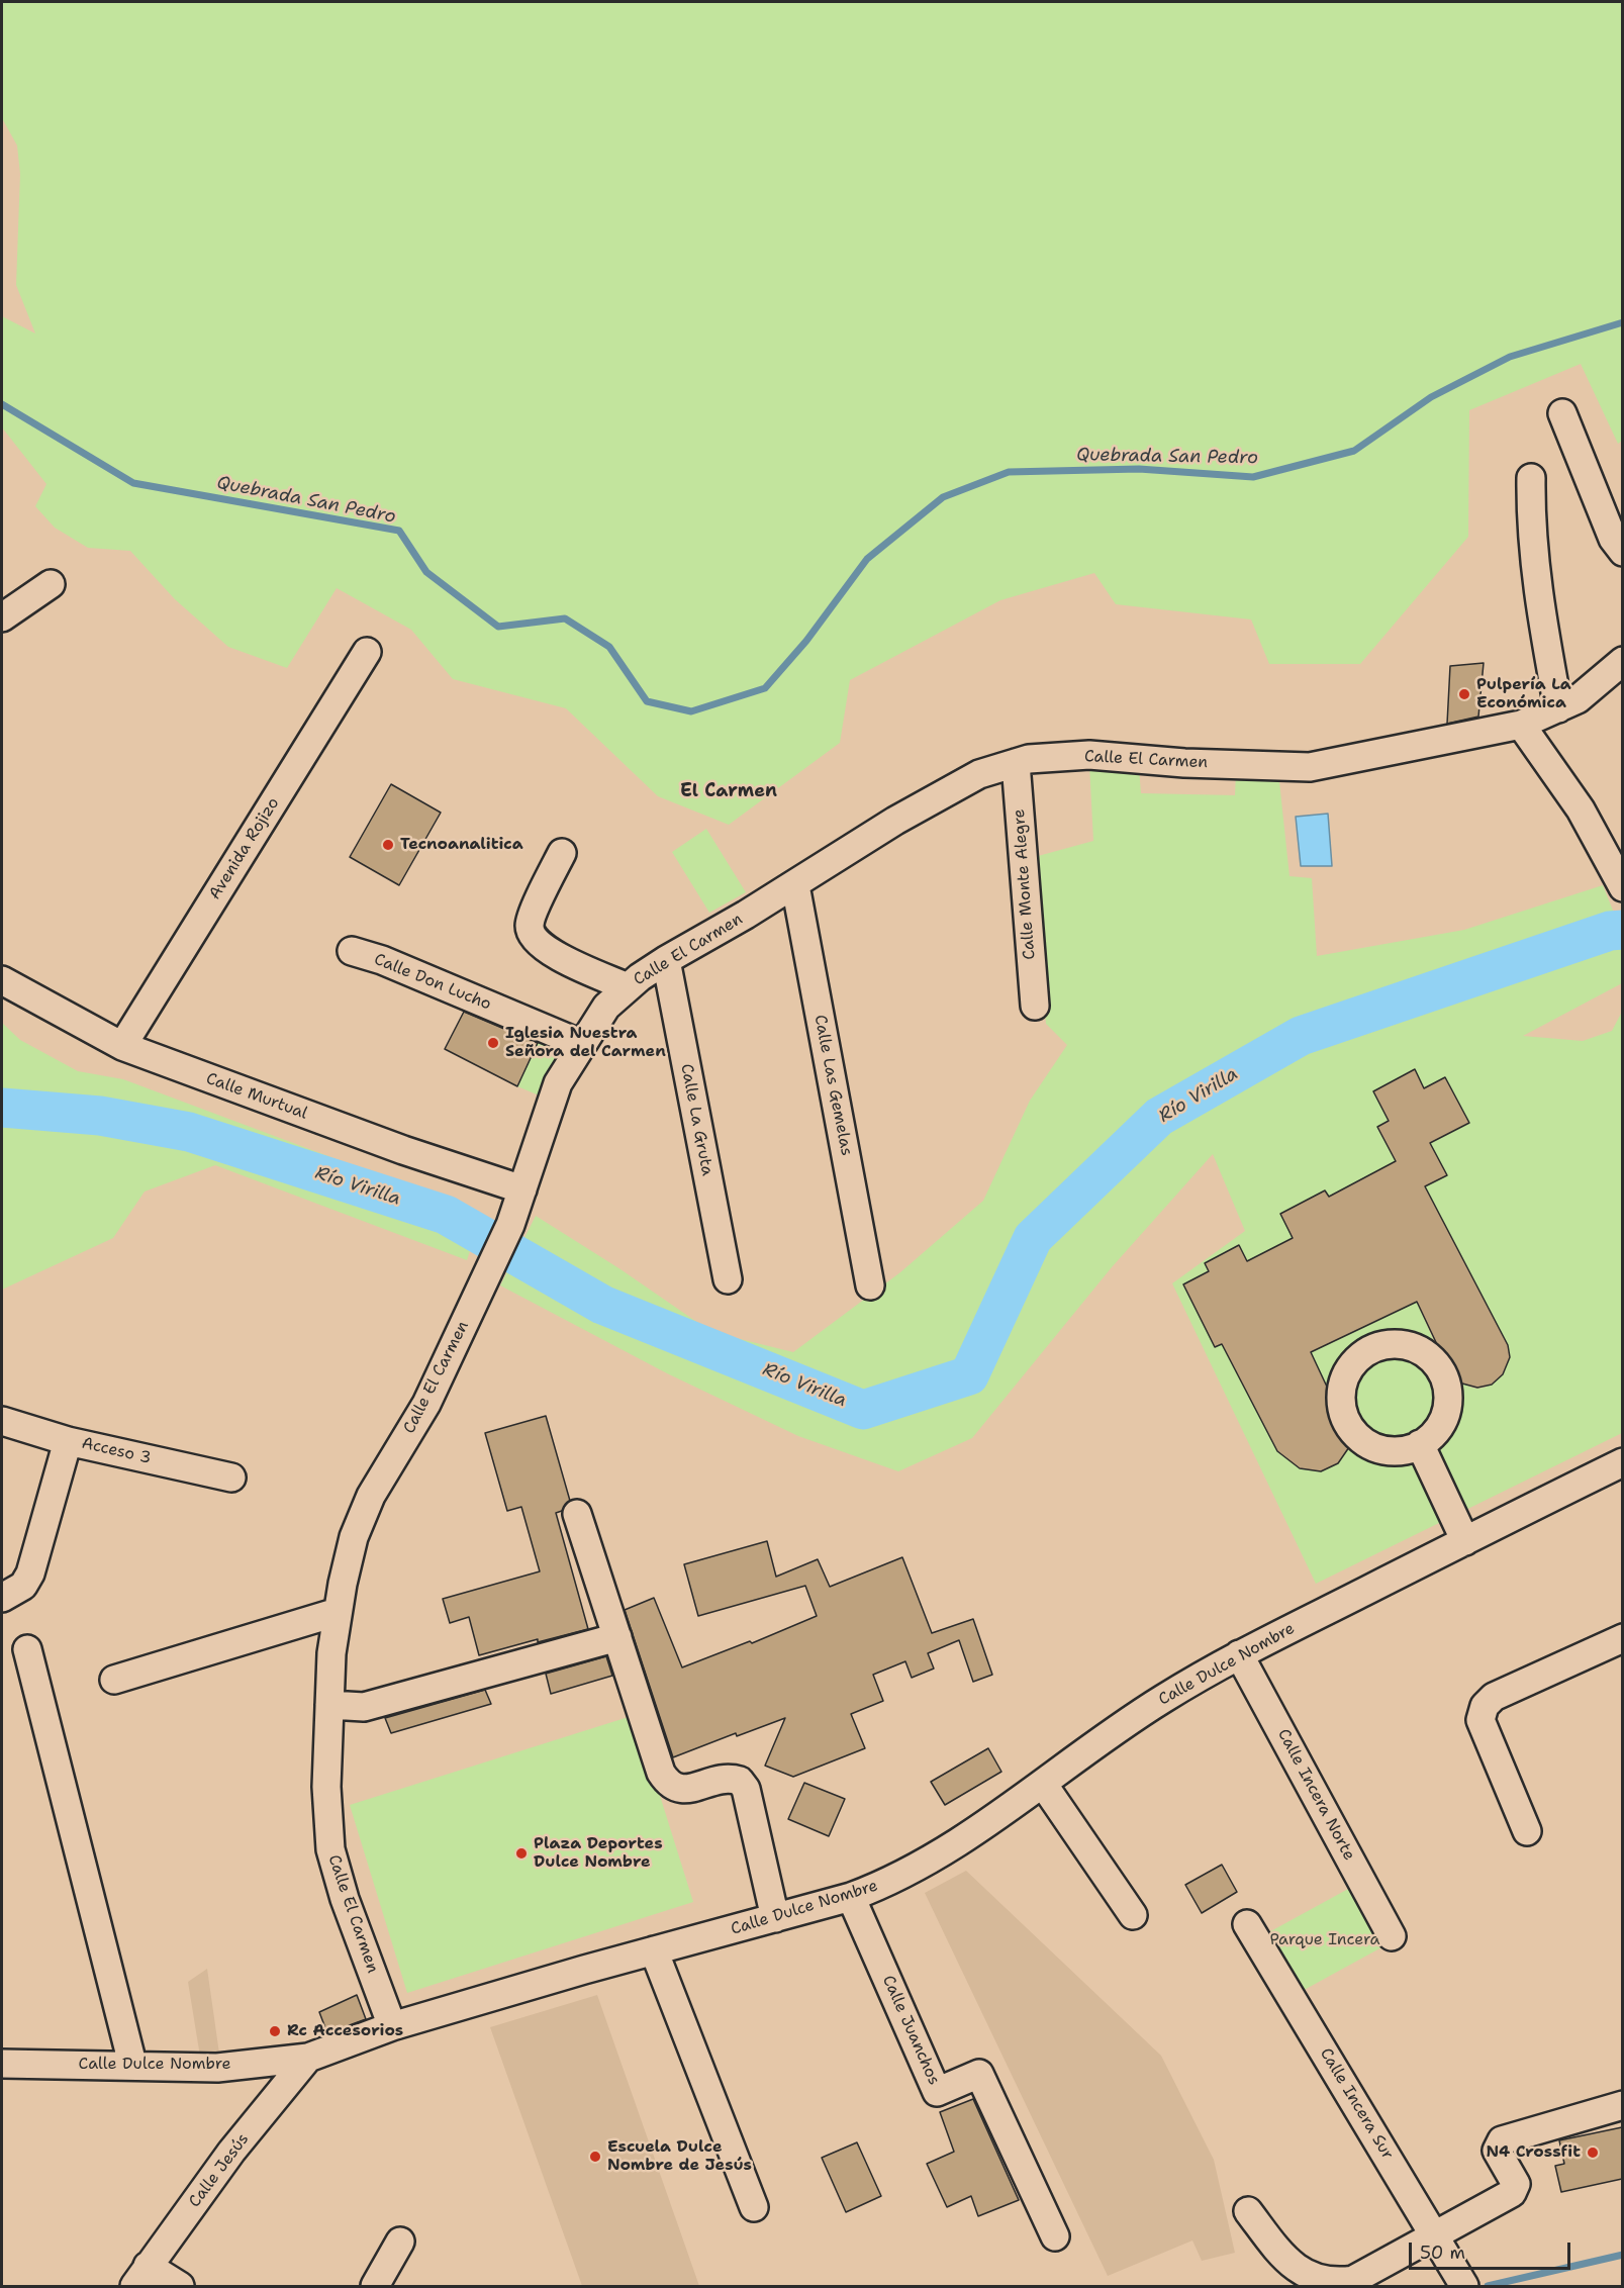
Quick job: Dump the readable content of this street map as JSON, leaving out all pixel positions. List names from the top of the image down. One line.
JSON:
{"streets":{"street":["Calle El Carmen","Avenida Rojizo","Calle Monte Alegre","Calle Don Lucho","Calle Las Gemelas","Calle Murtual","Calle La Gruta","Acceso 3","Calle Dulce Nombre","Calle Incera Norte","Calle Juanchos","Calle Incera Sur","Calle Jesús"]},"crossings":[["Calle El Carmen","Calle Monte Alegre"],["Calle El Carmen","Calle Don Lucho"],["Calle El Carmen","Calle Las Gemelas"],["Calle El Carmen","Calle Murtual"],["Calle El Carmen","Calle La Gruta"],["Calle El Carmen","Calle Dulce Nombre"],["Avenida Rojizo","Calle Murtual"],["Calle Dulce Nombre","Calle Incera Norte"],["Calle Dulce Nombre","Calle Juanchos"],["Calle Dulce Nombre","Calle Jesús"]],"districts":["El Carmen"],"water":["Quebrada San Pedro","Río Virilla"],"parks":["Parque Incera"],"places":["Pulpería La Económica","Tecnoanalitica","Iglesia Nuestra Señora del Carmen","Plaza Deportes Dulce Nombre","Rc Accesorios","N4 Crossfit","Escuela Dulce Nombre de Jesús"],"scale_bar":"50 m"}
